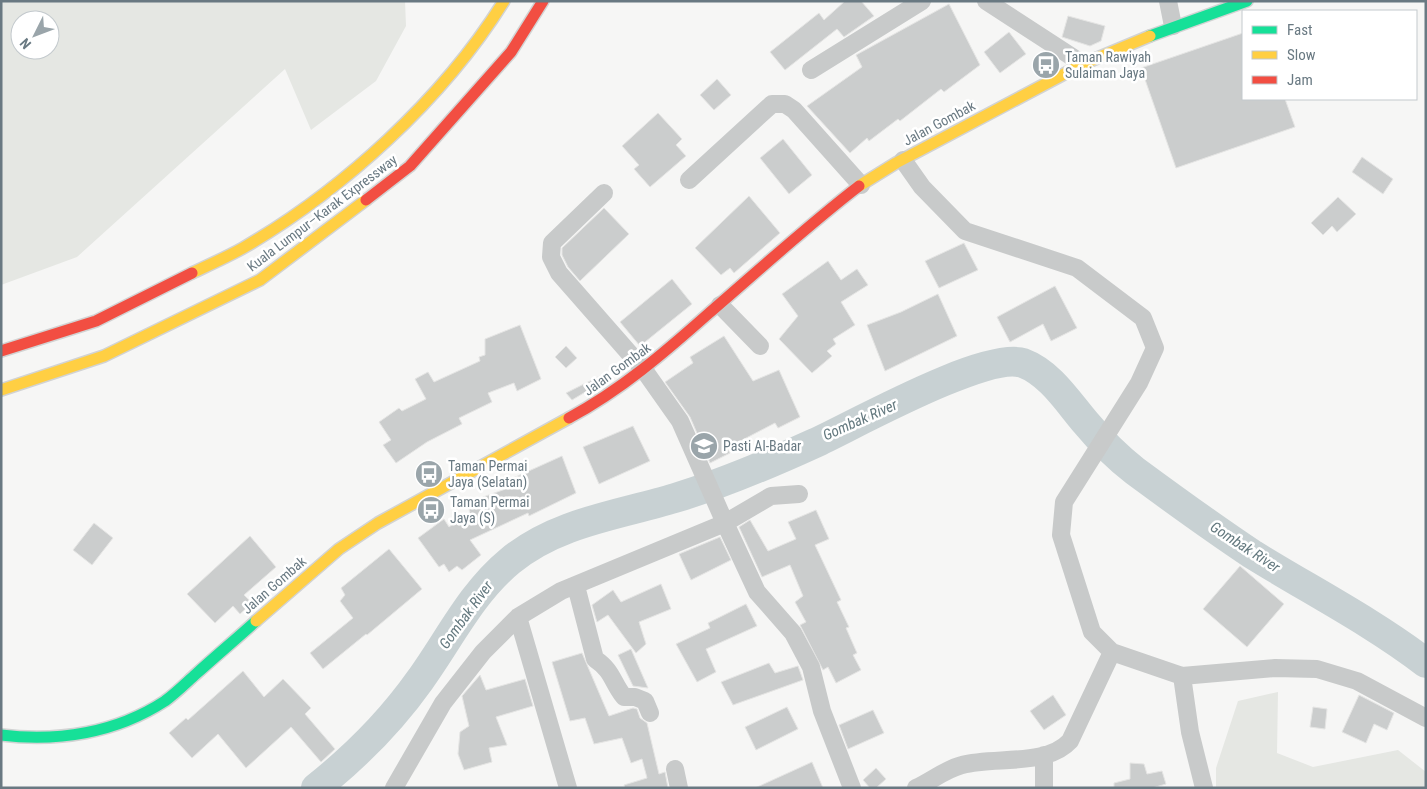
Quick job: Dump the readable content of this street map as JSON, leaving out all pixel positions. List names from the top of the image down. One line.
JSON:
{"streets":{"main road":["Jalan Gombak","Kuala Lumpur–Karak Expressway"]},"water":["Gombak River"],"places":{"bus stop":["Taman Rawiyah Sulaiman Jaya","Taman Permai Jaya (Selatan)","Taman Permai Jaya (S)"],"school or university":["Pasti Al-Badar"]},"legend":["Fast","Slow","Jam"],"north":"bottom left"}
